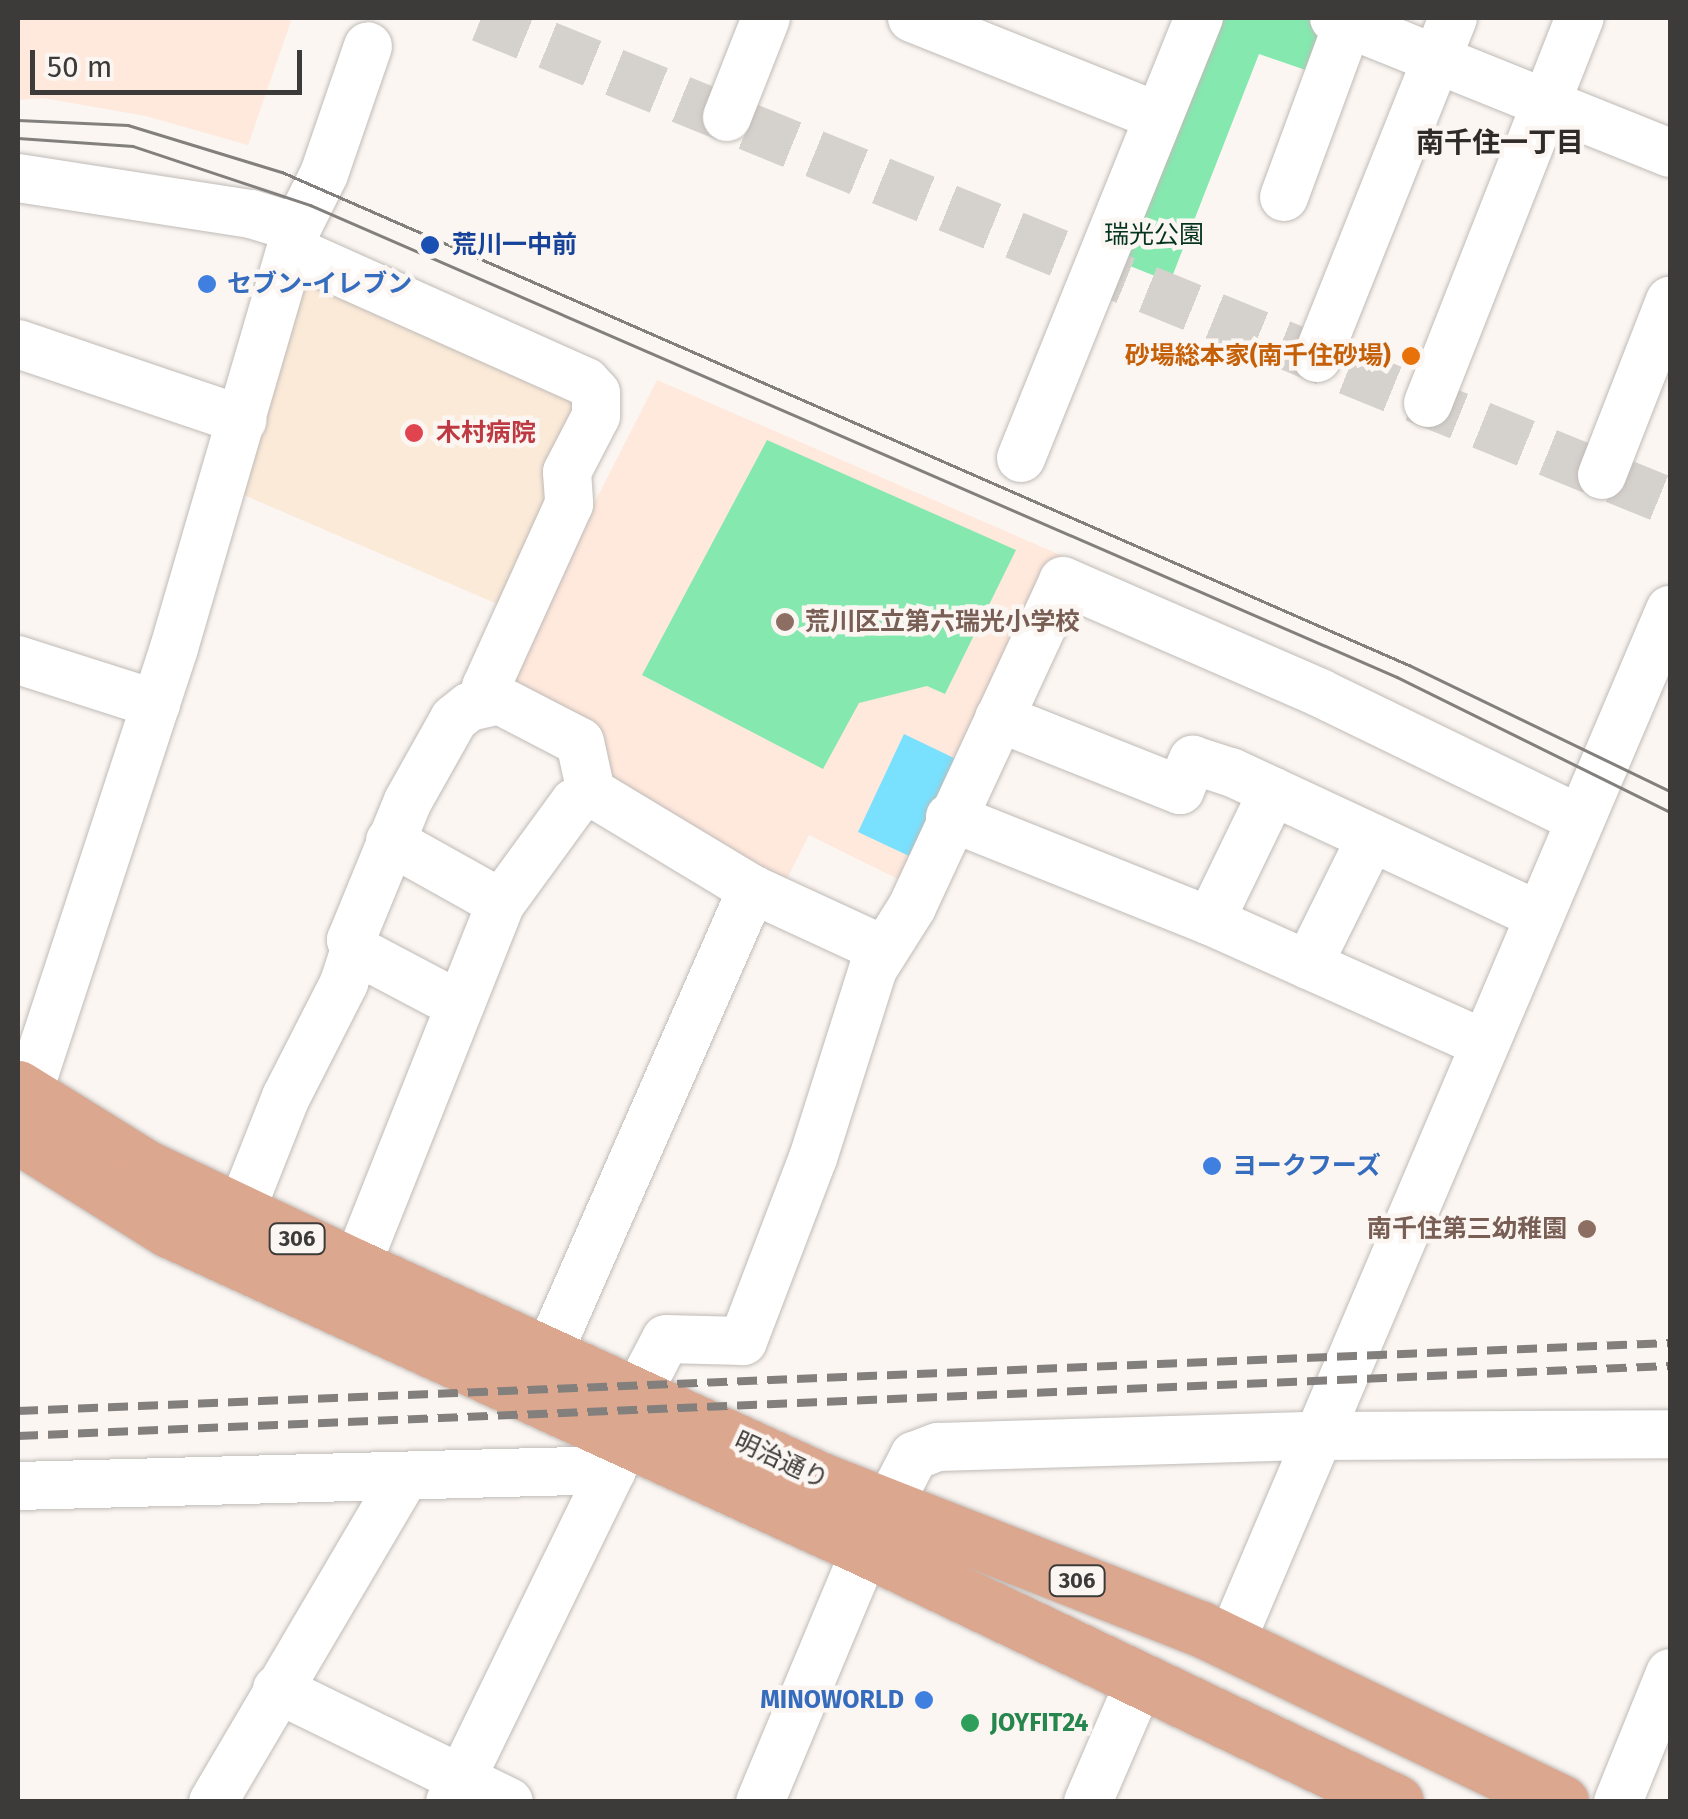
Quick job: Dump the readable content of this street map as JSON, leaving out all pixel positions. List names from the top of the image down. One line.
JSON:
{"streets":{"main road":["306","明治通り"]},"districts":["南千住一丁目"],"parks":["瑞光公園"],"places":["荒川一中前","セブン-イレブン","砂場総本家(南千住砂場)","木村病院","荒川区立第六瑞光小学校","ヨークフーズ","南千住第三幼稚園","MINOWORLD","JOYFIT24"],"scale_bar":"50 m"}
